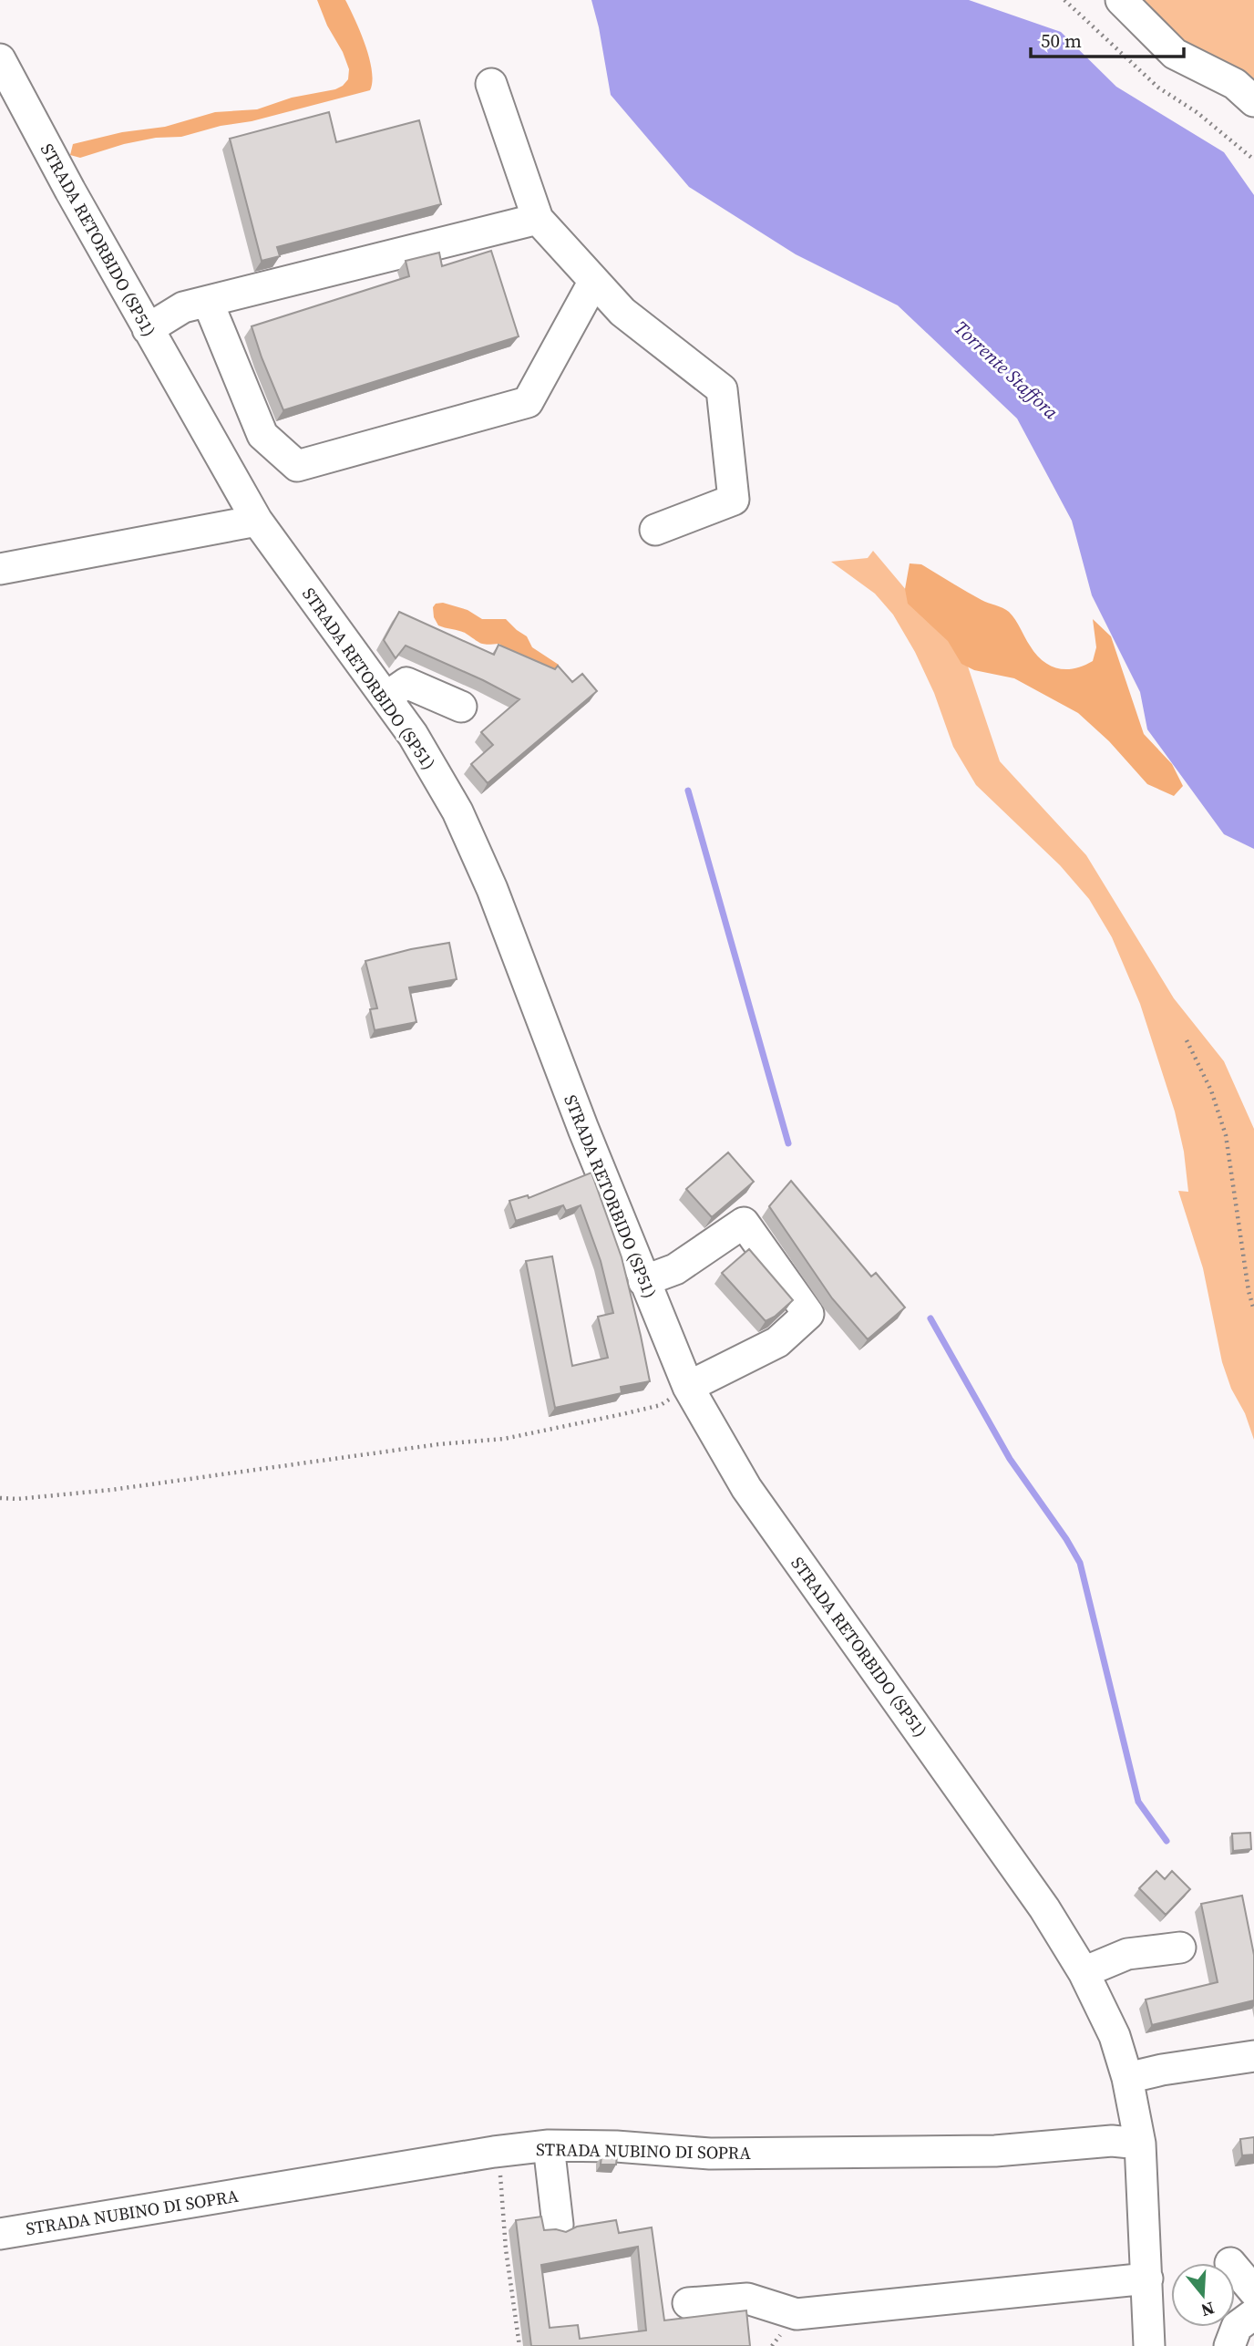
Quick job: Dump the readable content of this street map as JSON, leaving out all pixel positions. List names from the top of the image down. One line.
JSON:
{"streets":{"street":["STRADA RETORBIDO (SP51)","STRADA NUBINO DI SOPRA"]},"crossings":[["STRADA RETORBIDO (SP51)","STRADA NUBINO DI SOPRA"]],"water":["Torrente Staffora"],"scale_bar":"50 m","north":"bottom"}
